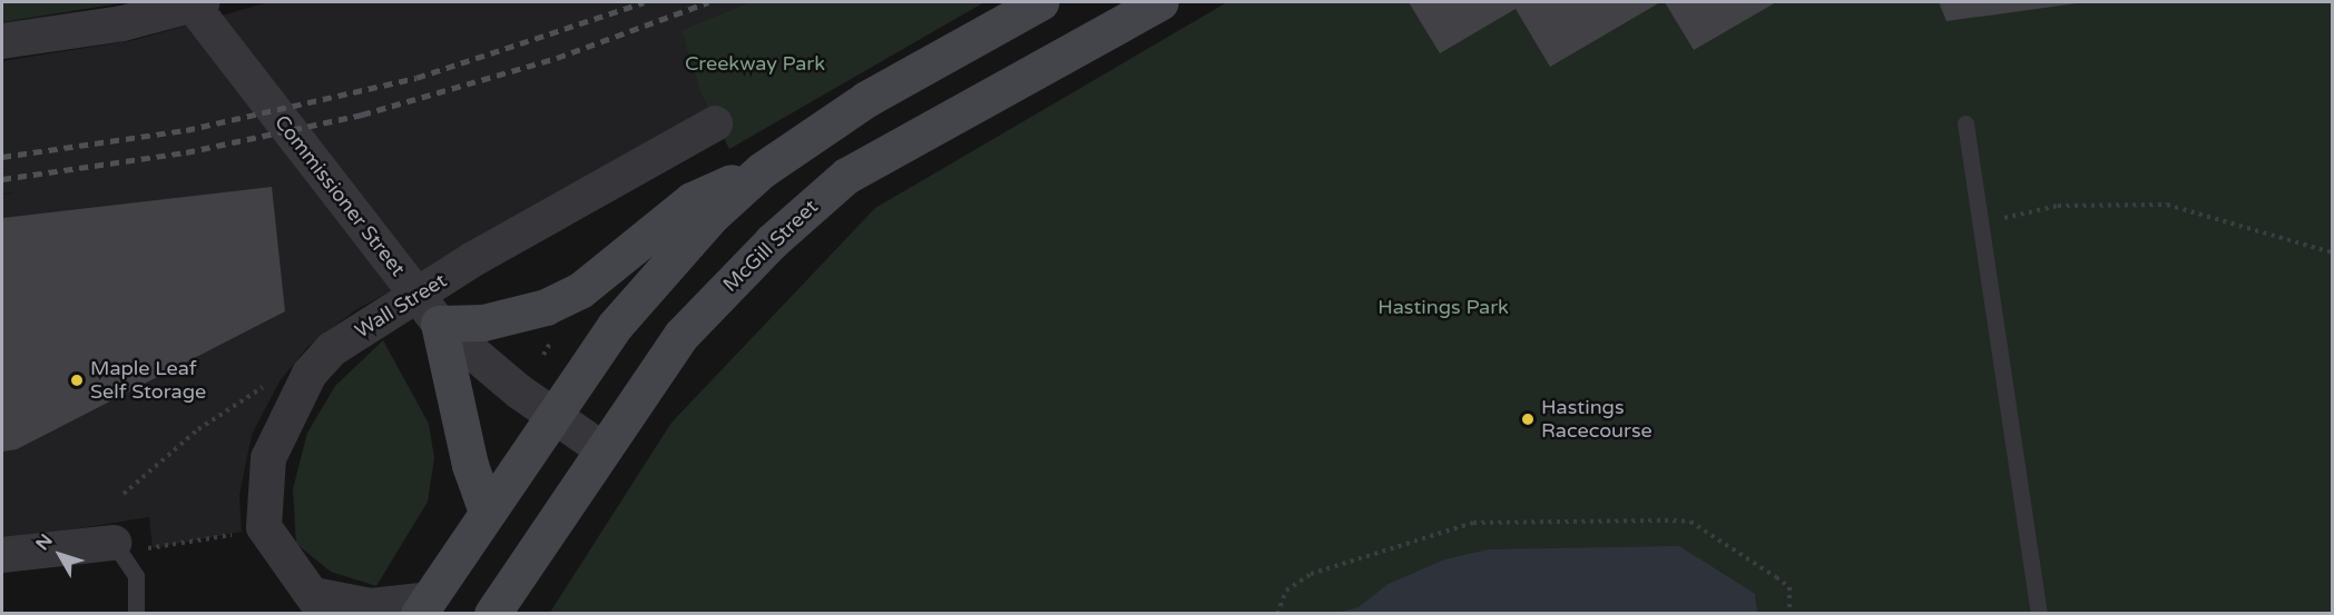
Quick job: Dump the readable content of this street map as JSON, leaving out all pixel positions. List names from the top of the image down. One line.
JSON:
{"streets":{"main road":["McGill Street"],"street":["Commissioner Street","Wall Street"]},"crossings":[["Commissioner Street","McGill Street"]],"parks":["Creekway Park","Hastings Park"],"places":["Maple Leaf Self Storage","Hastings Racecourse"],"north":"top left"}
